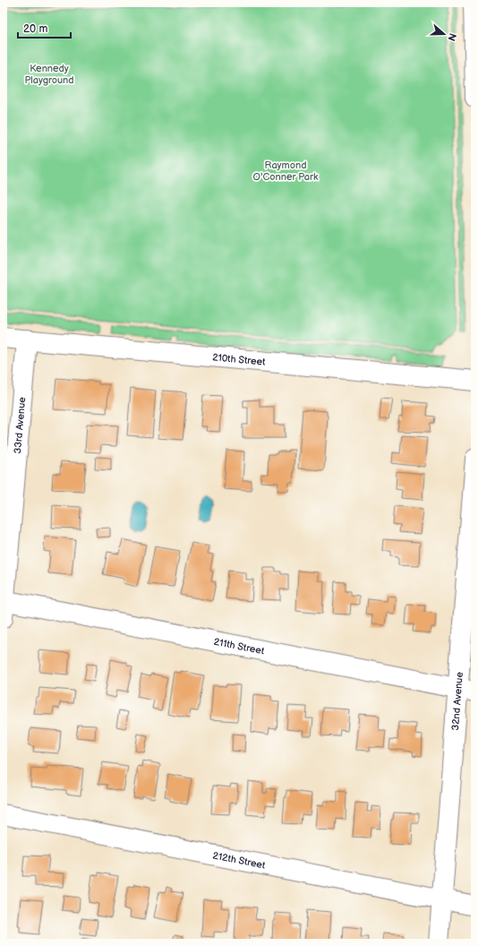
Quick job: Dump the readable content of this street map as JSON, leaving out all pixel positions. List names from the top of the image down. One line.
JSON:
{"streets":{"street":["210th Street","33rd Avenue","211th Street","32nd Avenue","212th Street"]},"crossings":[["210th Street","33rd Avenue"],["33rd Avenue","211th Street"],["211th Street","32nd Avenue"],["32nd Avenue","212th Street"]],"parks":["Kennedy Playground","Raymond O'Conner Park"],"scale_bar":"20 m","north":"right"}
